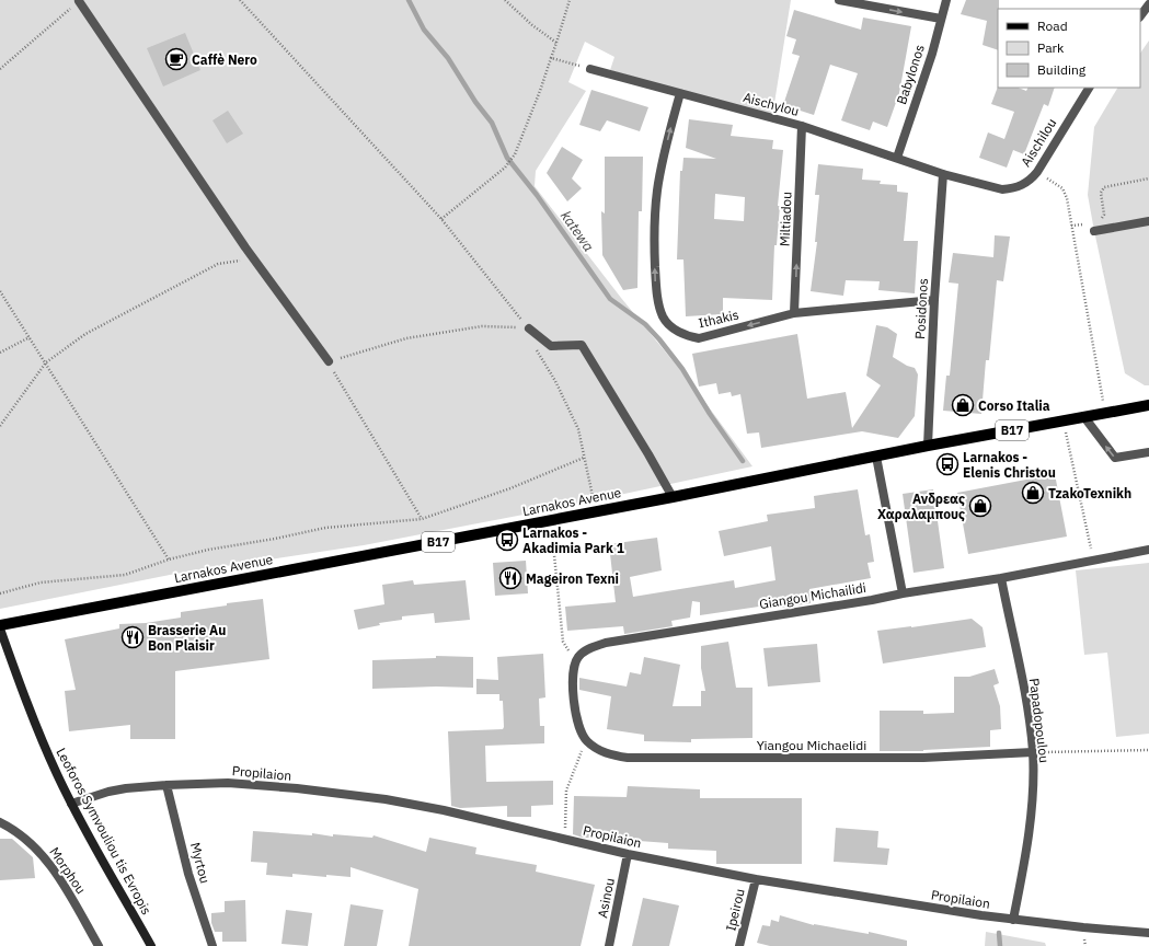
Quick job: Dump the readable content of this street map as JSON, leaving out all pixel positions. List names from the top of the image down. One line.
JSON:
{"streets":{"main road":["B17","Larnakos Avenue"],"street":["Babylonos","Aischylou","Aischilou","Miltiadou","Posidonos","Ithakis","Giangou Michailidi","Papadopoulou","Yiangou Michaelidi","Propilaion","Leoforos Symvouliou tis Evropis","Myrtou","Morphou","Asinou","Ipeirou"]},"crossings":[["Babylonos","Aischylou"],["Aischylou","Aischilou"],["Aischylou","Miltiadou"],["Aischylou","Posidonos"],["Aischylou","Ithakis"],["Aischilou","Posidonos"],["Miltiadou","Ithakis"],["Posidonos","Ithakis"],["Posidonos","Larnakos Avenue"],["Giangou Michailidi","Papadopoulou"],["Papadopoulou","Yiangou Michaelidi"],["Papadopoulou","Propilaion"],["Propilaion","Leoforos Symvouliou tis Evropis"],["Propilaion","Myrtou"],["Propilaion","Asinou"],["Propilaion","Ipeirou"]],"one_way":["Miltiadou"],"water":["katewa"],"places":{"cafe":["Caffè Nero"],"shop":["Corso Italia","TzakoTexnikh","Ανδρεας Χαραλαμπους"],"bus stop":["Larnakos - Elenis Christou","Larnakos - Akadimia Park 1"],"restaurant":["Mageiron Texni","Brasserie Au Bon Plaisir"]},"legend":["Road","Park","Building"]}
